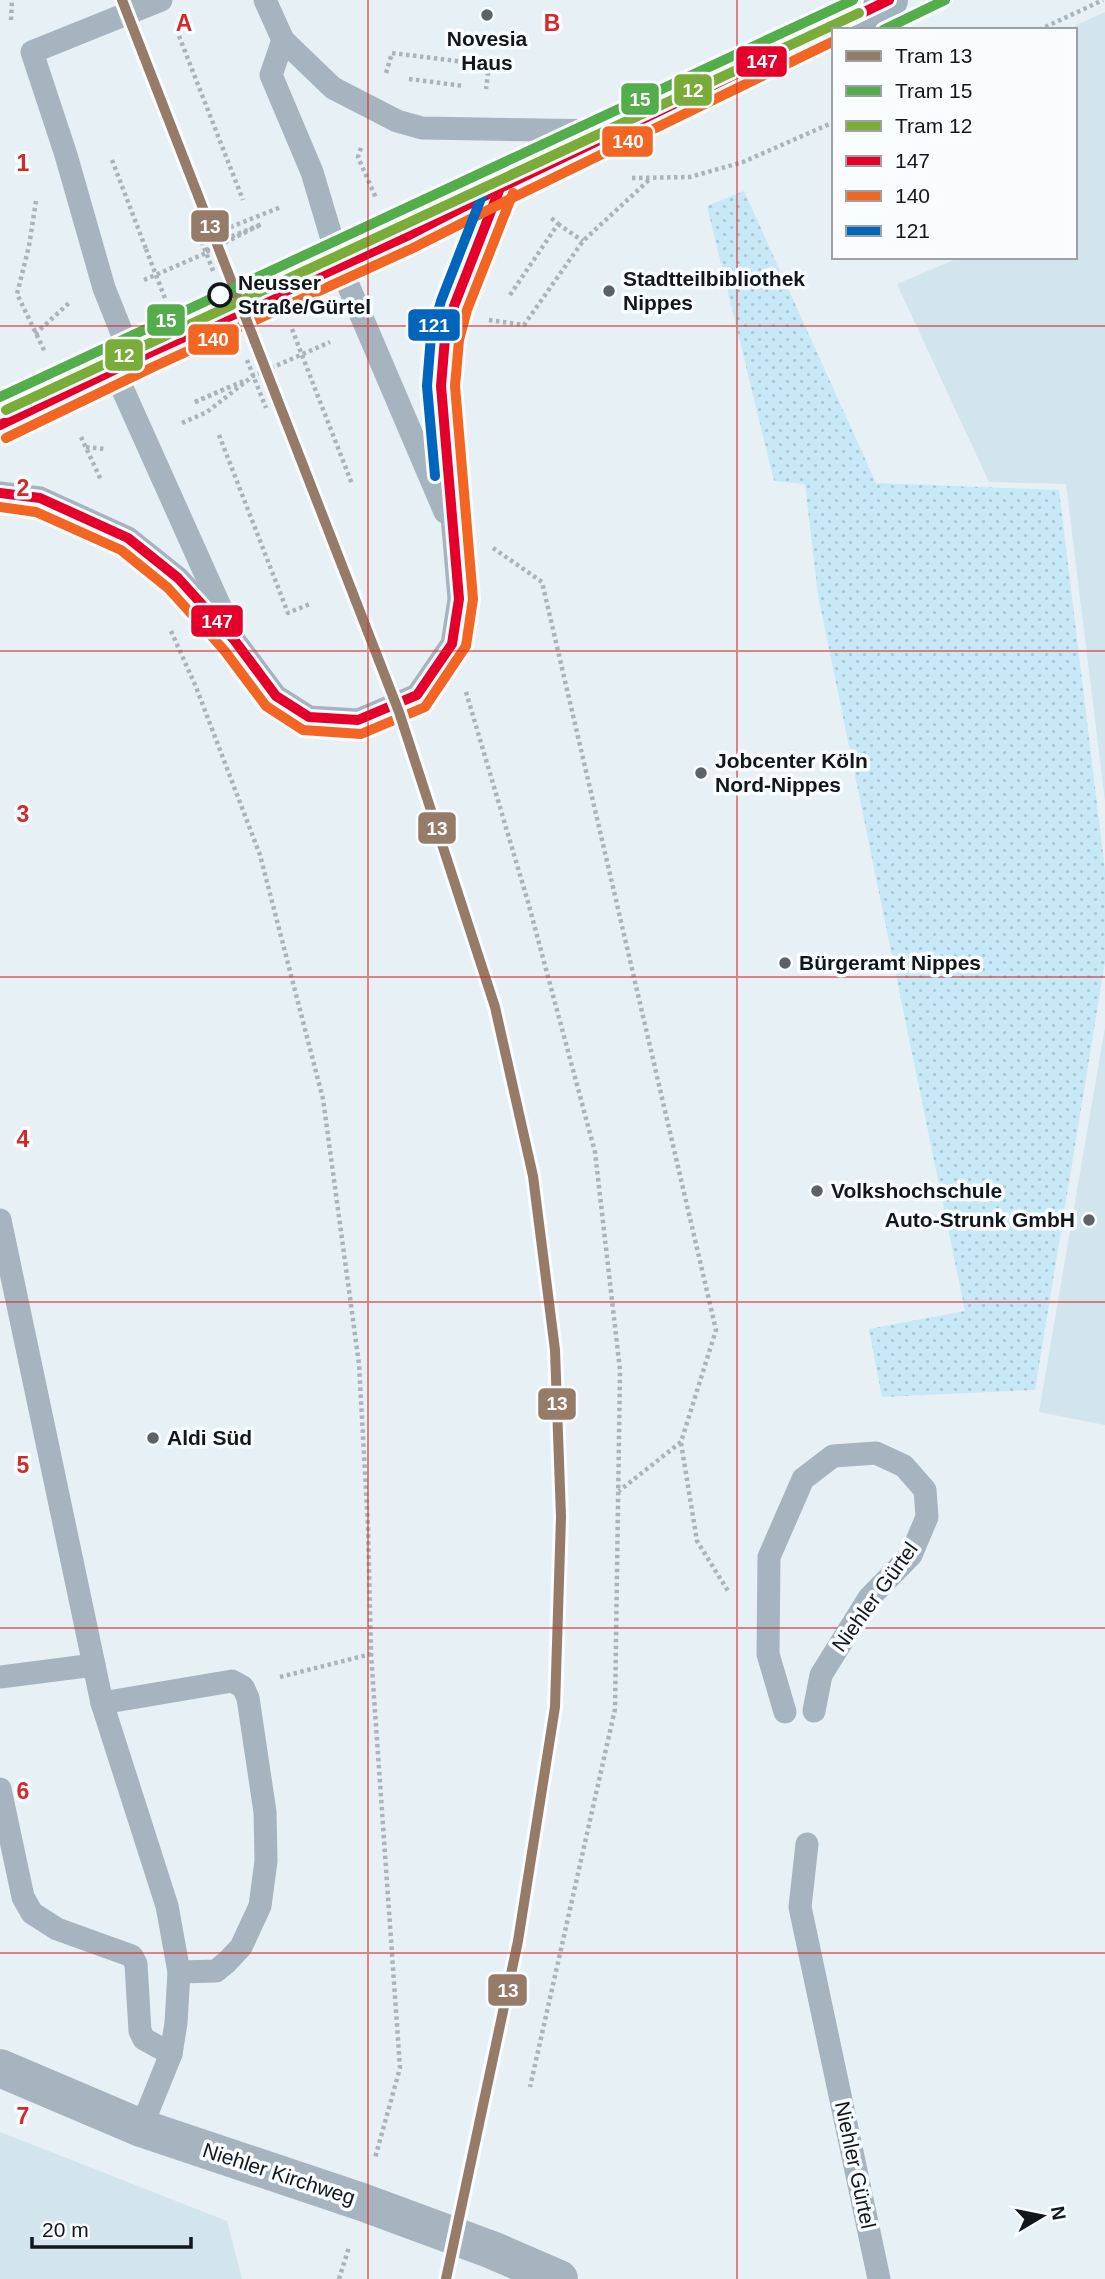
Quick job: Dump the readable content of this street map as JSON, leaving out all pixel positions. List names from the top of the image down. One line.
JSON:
{"streets":{"street":["Niehler Kirchweg"],"lane":["Niehler Gürtel"]},"places":["Novesia Haus","Stadtteilbibliothek Nippes","Neusser Straße/Gürtel","Jobcenter Köln Nord-Nippes","Bürgeramt Nippes","Volkshochschule","Auto-Strunk GmbH","Aldi Süd"],"lines":["tram line 13","tram line 15","transit line 147","transit line 121","tram line 12","transit line 140"],"legend":["Tram 13","Tram 15","Tram 12","147","140","121"],"scale_bar":"20 m","north":"right","grid":{"columns":["A","B"],"rows":["1","2","3","4","5","6","7"]}}
